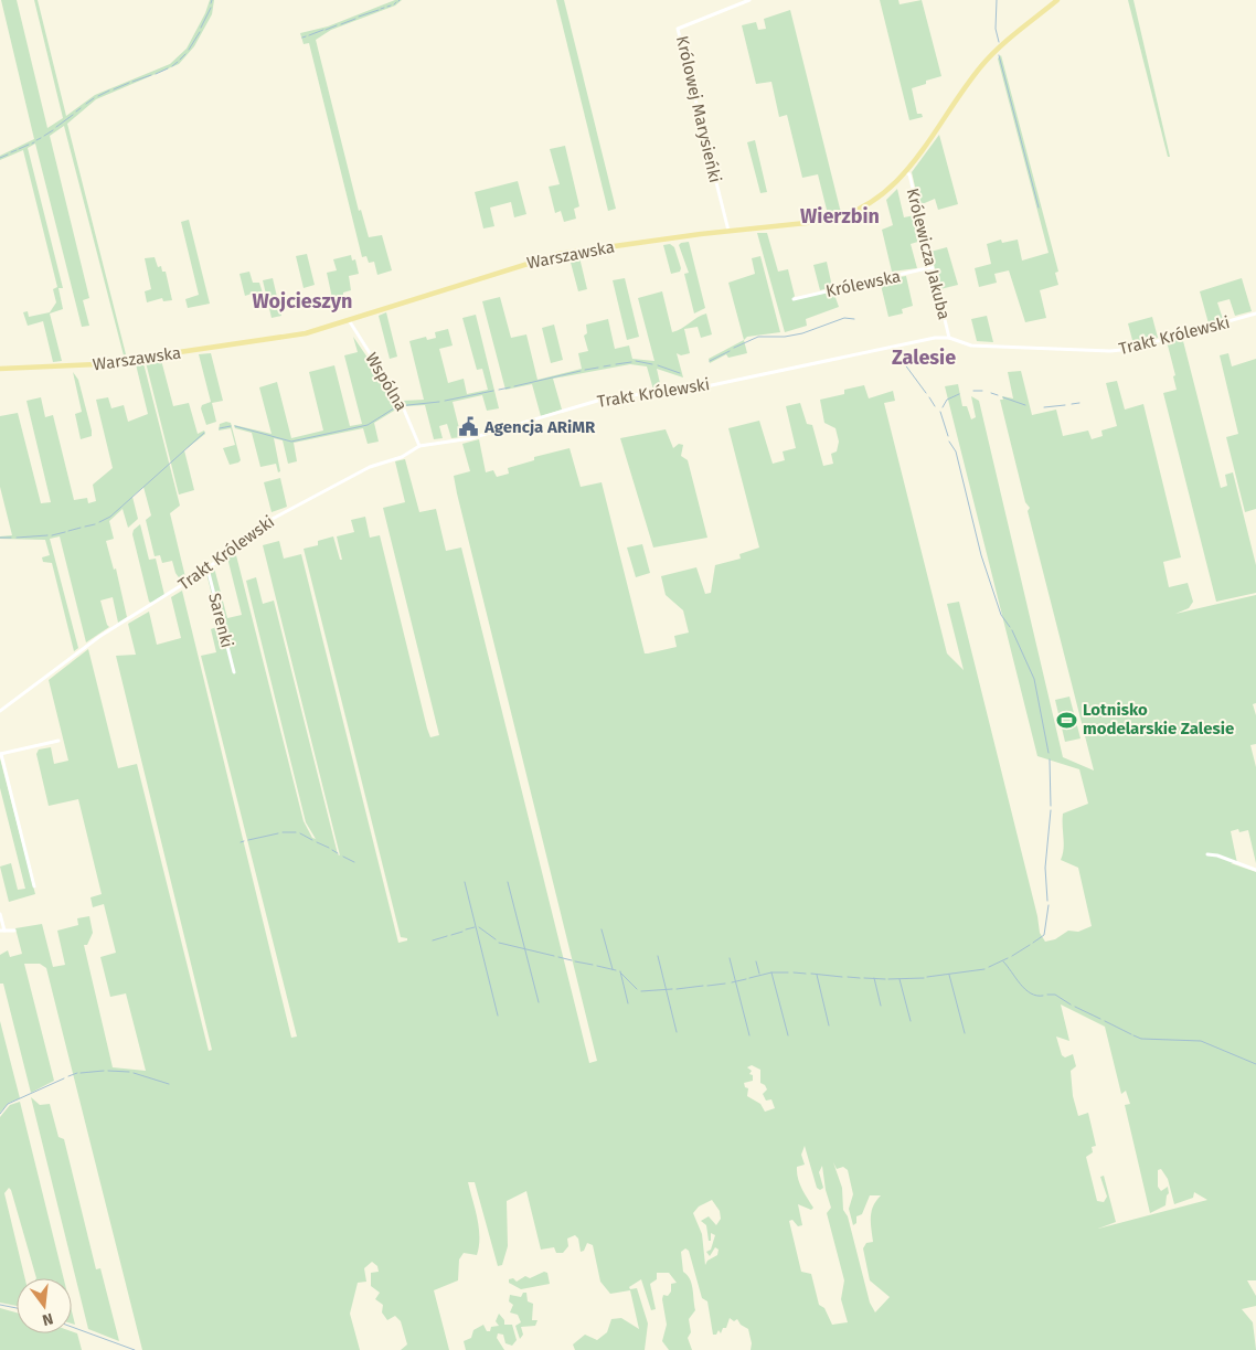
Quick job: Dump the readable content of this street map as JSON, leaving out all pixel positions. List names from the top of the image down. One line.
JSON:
{"streets":{"main road":["Warszawska"],"street":["Królowej Marysieńki","Królewicza Jakuba","Królewska","Trakt Królewski","Wspólna","Sarenki"]},"crossings":[["Królowej Marysieńki","Warszawska"],["Królewicza Jakuba","Warszawska"],["Królewicza Jakuba","Królewska"],["Królewicza Jakuba","Trakt Królewski"],["Warszawska","Wspólna"],["Trakt Królewski","Wspólna"],["Trakt Królewski","Sarenki"]],"districts":["Wierzbin","Wojcieszyn","Zalesie"],"places":{"public building":["Agencja ARiMR"],"sports":["Lotnisko modelarskie Zalesie"]},"north":"bottom"}
